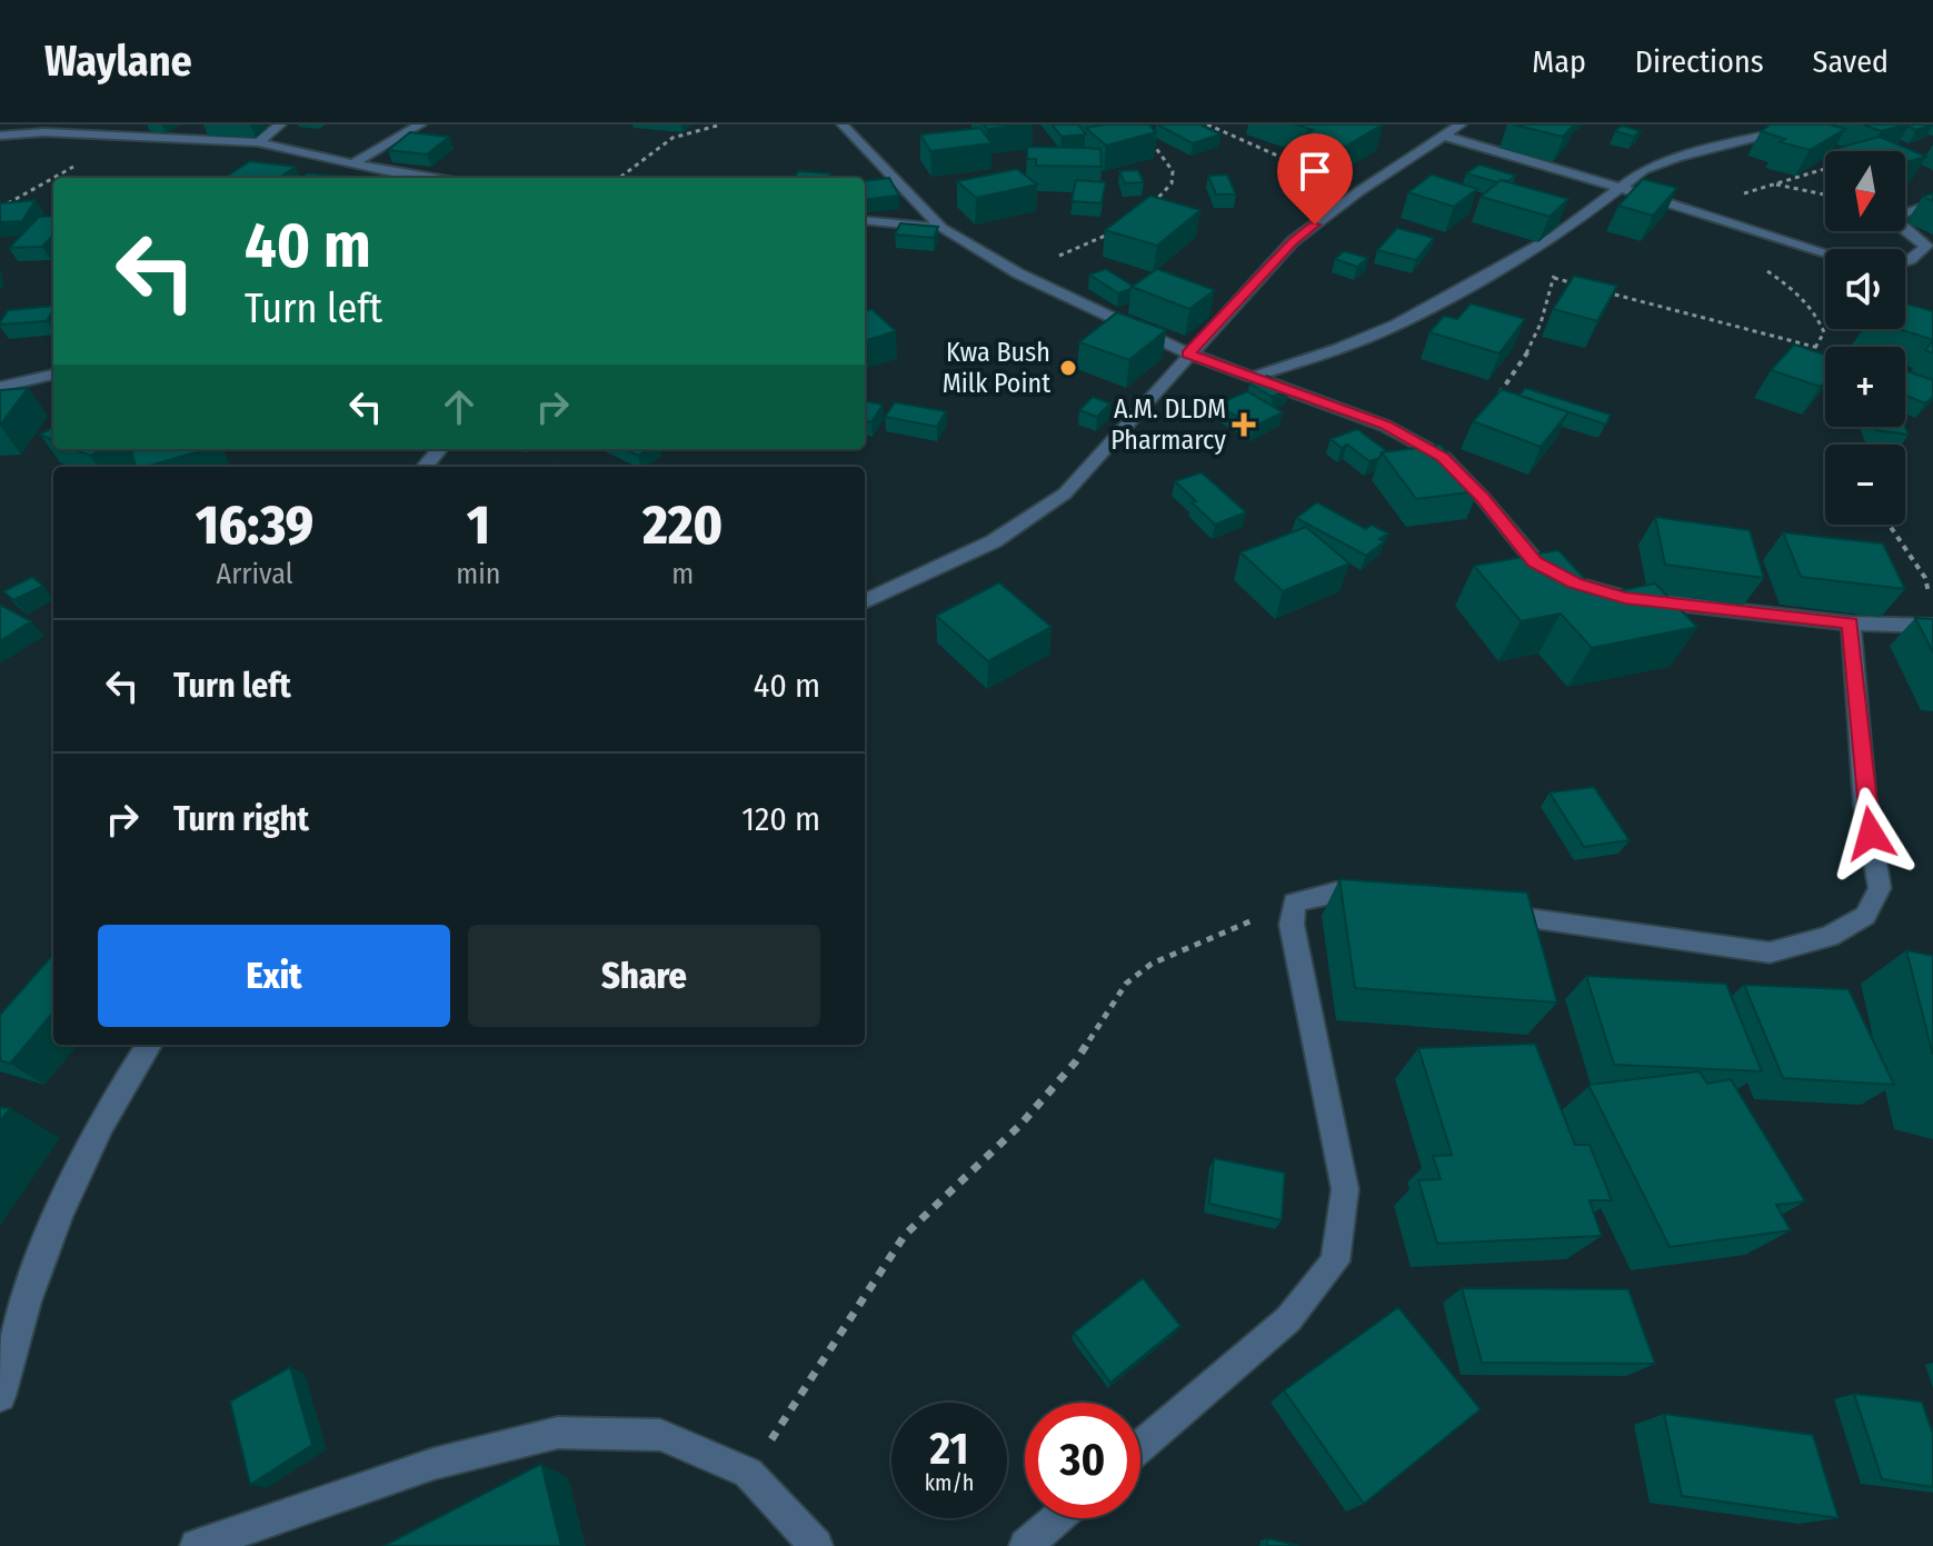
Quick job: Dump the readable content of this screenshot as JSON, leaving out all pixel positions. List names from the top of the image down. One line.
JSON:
{"places":{"other":["Kwa Bush Milk Point"],"health":["A.M. DLDM Pharmarcy"]},"north":"bottom","page":{"header":"Waylane","nav":["Map","Directions","Saved"],"map_buttons":["+","−"],"turn":["40 m","Turn left"],"eta":["16:39","Arrival","1","min","220","m"],"list":[{"name":"Turn left","value":"40 m"},{"name":"Turn right","value":"120 m"}],"buttons":["Exit","Share"],"speed":"21 km/h","limit":"30"}}
